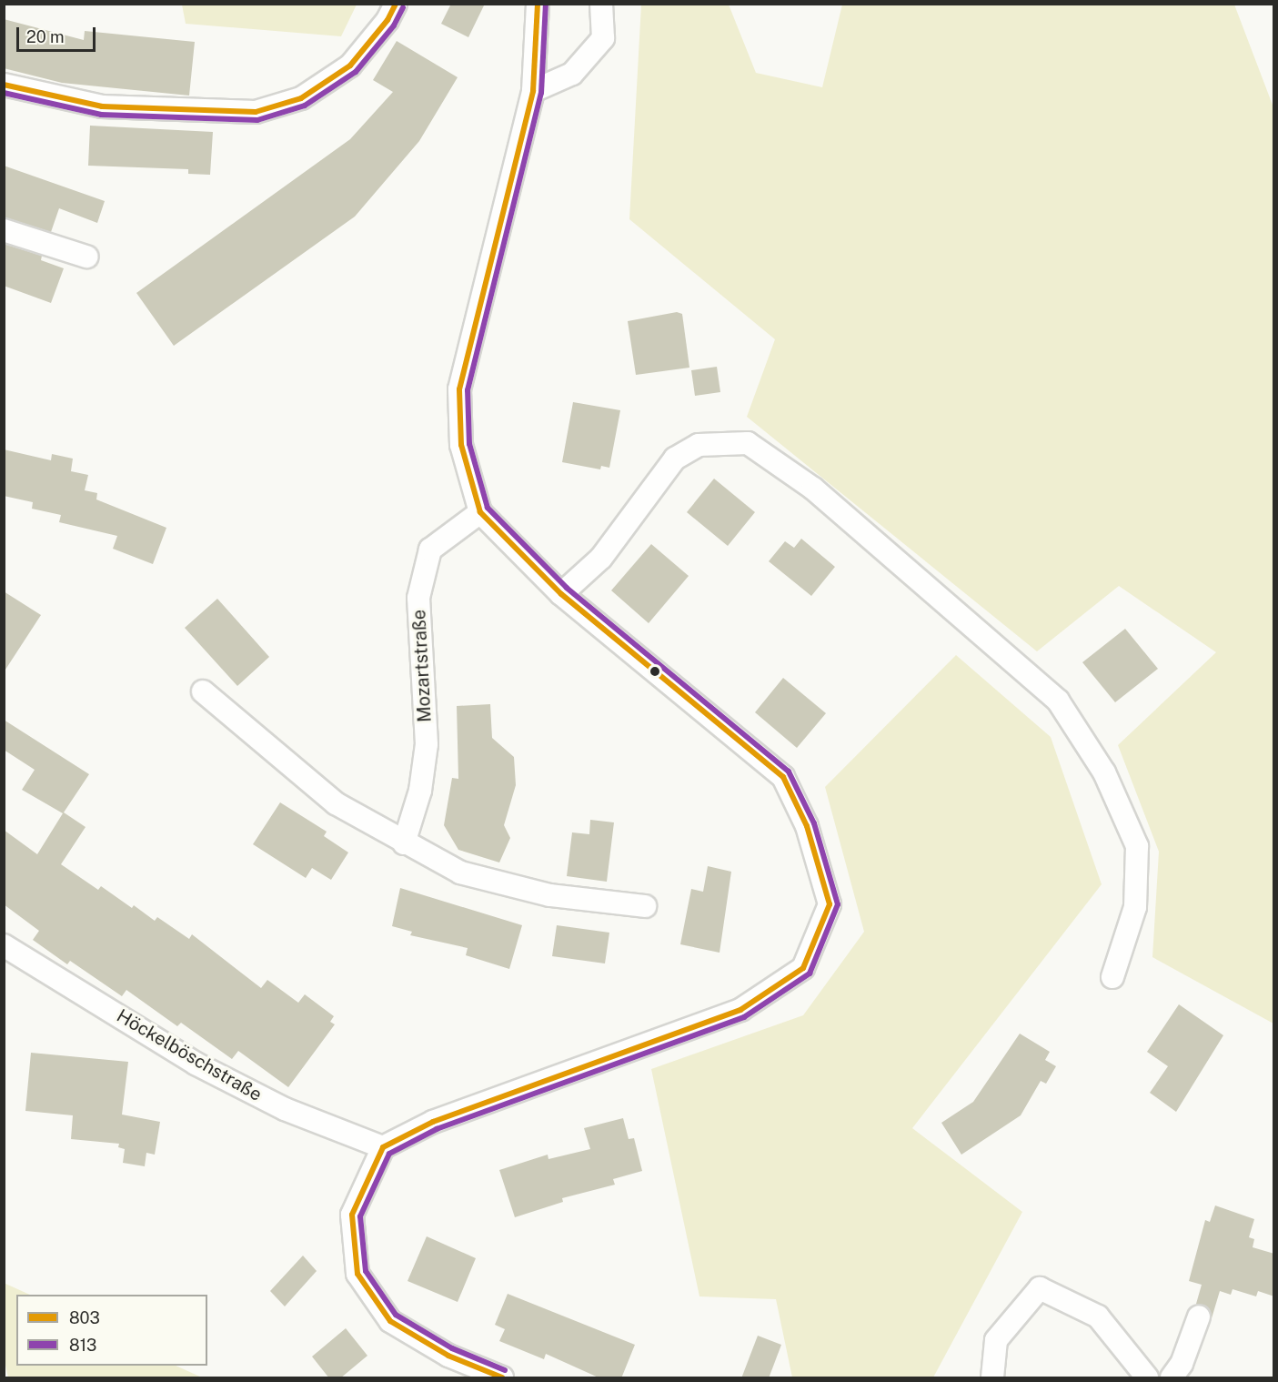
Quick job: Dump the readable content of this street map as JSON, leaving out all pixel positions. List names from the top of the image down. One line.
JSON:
{"streets":{"street":["Mozartstraße","Höckelböschstraße"]},"lines":["transit line 803","transit line 813"],"legend":["803","813"],"scale_bar":"20 m"}
